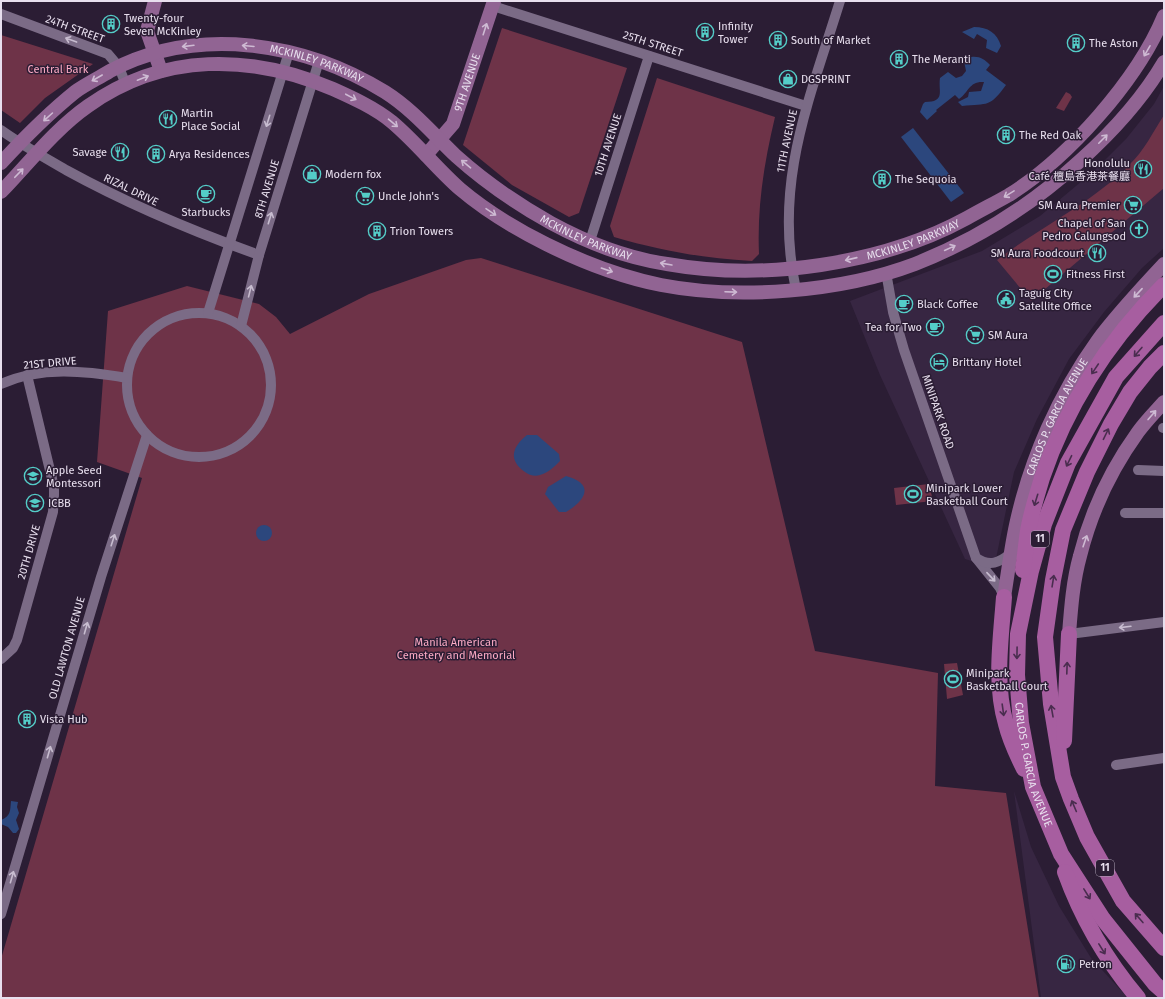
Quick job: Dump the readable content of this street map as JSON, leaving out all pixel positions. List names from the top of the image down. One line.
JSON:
{"streets":{"main road":["MCKINLEY PARKWAY","9TH AVENUE","CARLOS P. GARCIA AVENUE","11"],"street":["24TH STREET","25TH STREET","11TH AVENUE","10TH AVENUE","8TH AVENUE","RIZAL DRIVE","21ST DRIVE","MINIPARK ROAD","20TH DRIVE","OLD LAWTON AVENUE"]},"crossings":[["24TH STREET","MCKINLEY PARKWAY"],["25TH STREET","9TH AVENUE"],["25TH STREET","11TH AVENUE"],["25TH STREET","10TH AVENUE"],["MCKINLEY PARKWAY","9TH AVENUE"],["MCKINLEY PARKWAY","11TH AVENUE"],["MCKINLEY PARKWAY","10TH AVENUE"],["MCKINLEY PARKWAY","8TH AVENUE"],["MCKINLEY PARKWAY","RIZAL DRIVE"],["MCKINLEY PARKWAY","MINIPARK ROAD"],["8TH AVENUE","RIZAL DRIVE"],["21ST DRIVE","20TH DRIVE"],["MINIPARK ROAD","CARLOS P. GARCIA AVENUE"]],"one_way":["24TH STREET","9TH AVENUE","OLD LAWTON AVENUE"],"parks":["Central Bark","Manila American Cemetery and Memorial"],"places":{"building":["Twenty-four Seven McKinley","Infinity Tower","South of Market","The Aston","The Meranti","The Red Oak","Arya Residences","The Sequoia","Trion Towers","Vista Hub"],"shop":["DGSPRINT","Modern fox"],"restaurant":["Martin Place Social","Savage","Honolulu Café 檀島香港茶餐廳","SM Aura Foodcourt"],"cafe":["Starbucks","Black Coffee","Tea for Two"],"supermarket":["Uncle John's","SM Aura Premier","SM Aura"],"church":["Chapel of San Pedro Calungsod"],"sports":["Fitness First","Minipark Lower Basketball Court","Minipark Basketball Court"],"public building":["Taguig City Satellite Office"],"hotel":["Brittany Hotel"],"school or university":["Apple Seed Montessori","ICBB"],"fuel station":["Petron"]}}
